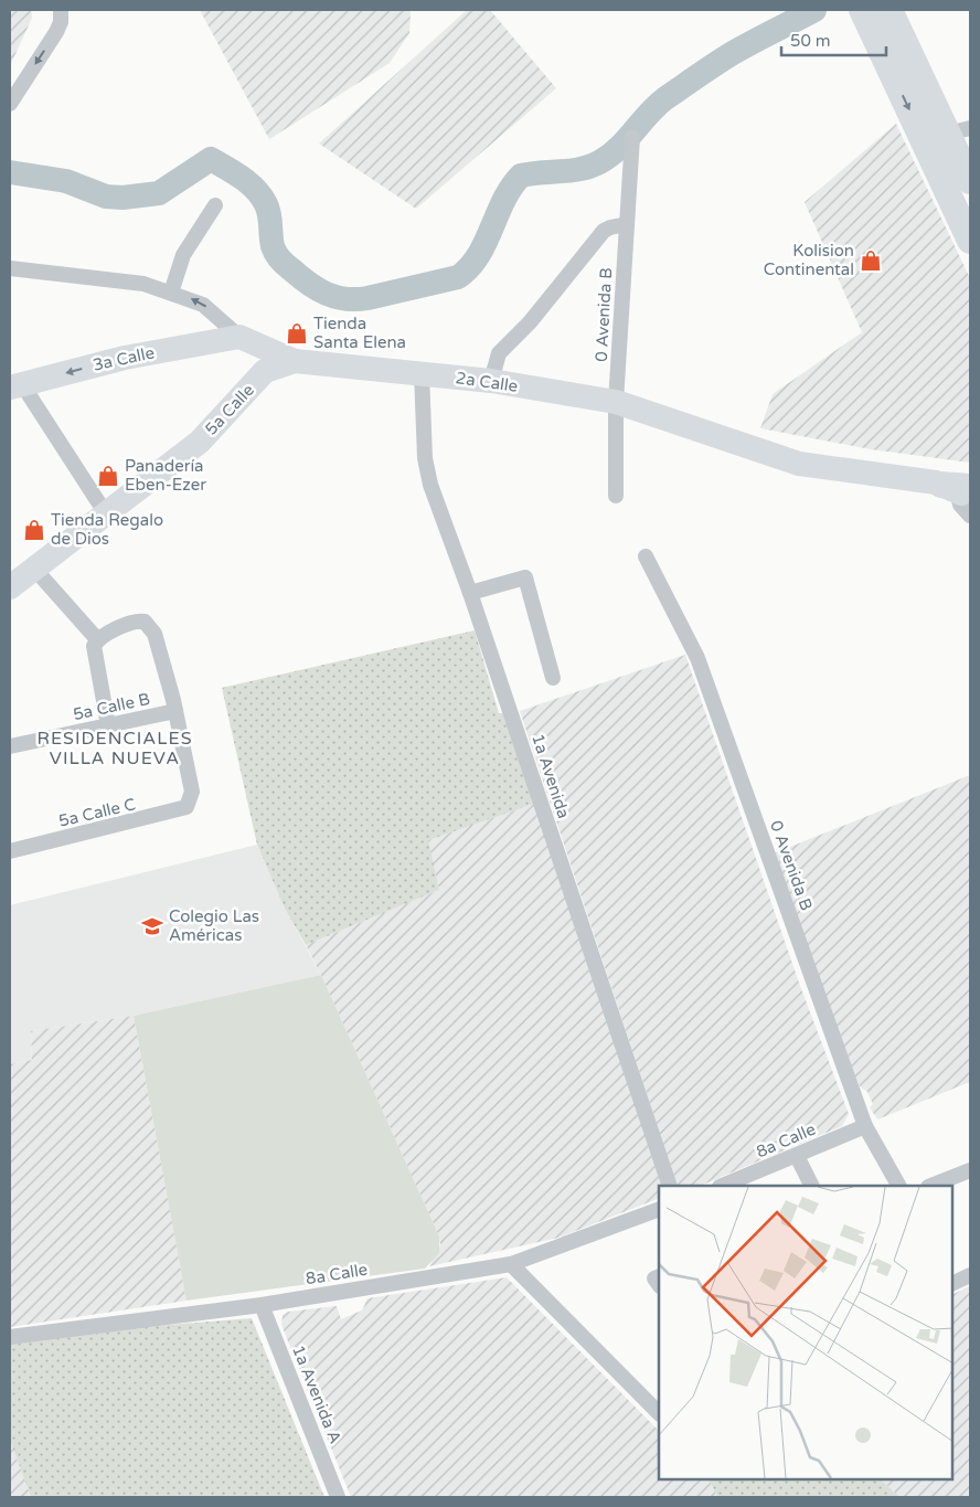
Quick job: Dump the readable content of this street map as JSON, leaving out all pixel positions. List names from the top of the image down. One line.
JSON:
{"streets":{"main road":["3a Calle","2a Calle","5a Calle"],"street":["0 Avenida B","5a Calle B","1a Avenida","5a Calle C","8a Calle","1a Avenida A"]},"crossings":[["0 Avenida B","2a Calle"],["0 Avenida B","8a Calle"],["3a Calle","2a Calle"],["2a Calle","5a Calle"],["2a Calle","1a Avenida"],["5a Calle B","5a Calle C"],["8a Calle","1a Avenida A"]],"one_way":["3a Calle"],"districts":["RESIDENCIALES VILLA NUEVA"],"places":{"shop":["Kolision Continental","Tienda Santa Elena","Panadería Eben-Ezer","Tienda Regalo de Dios"],"school or university":["Colegio Las Américas"]},"scale_bar":"50 m"}
